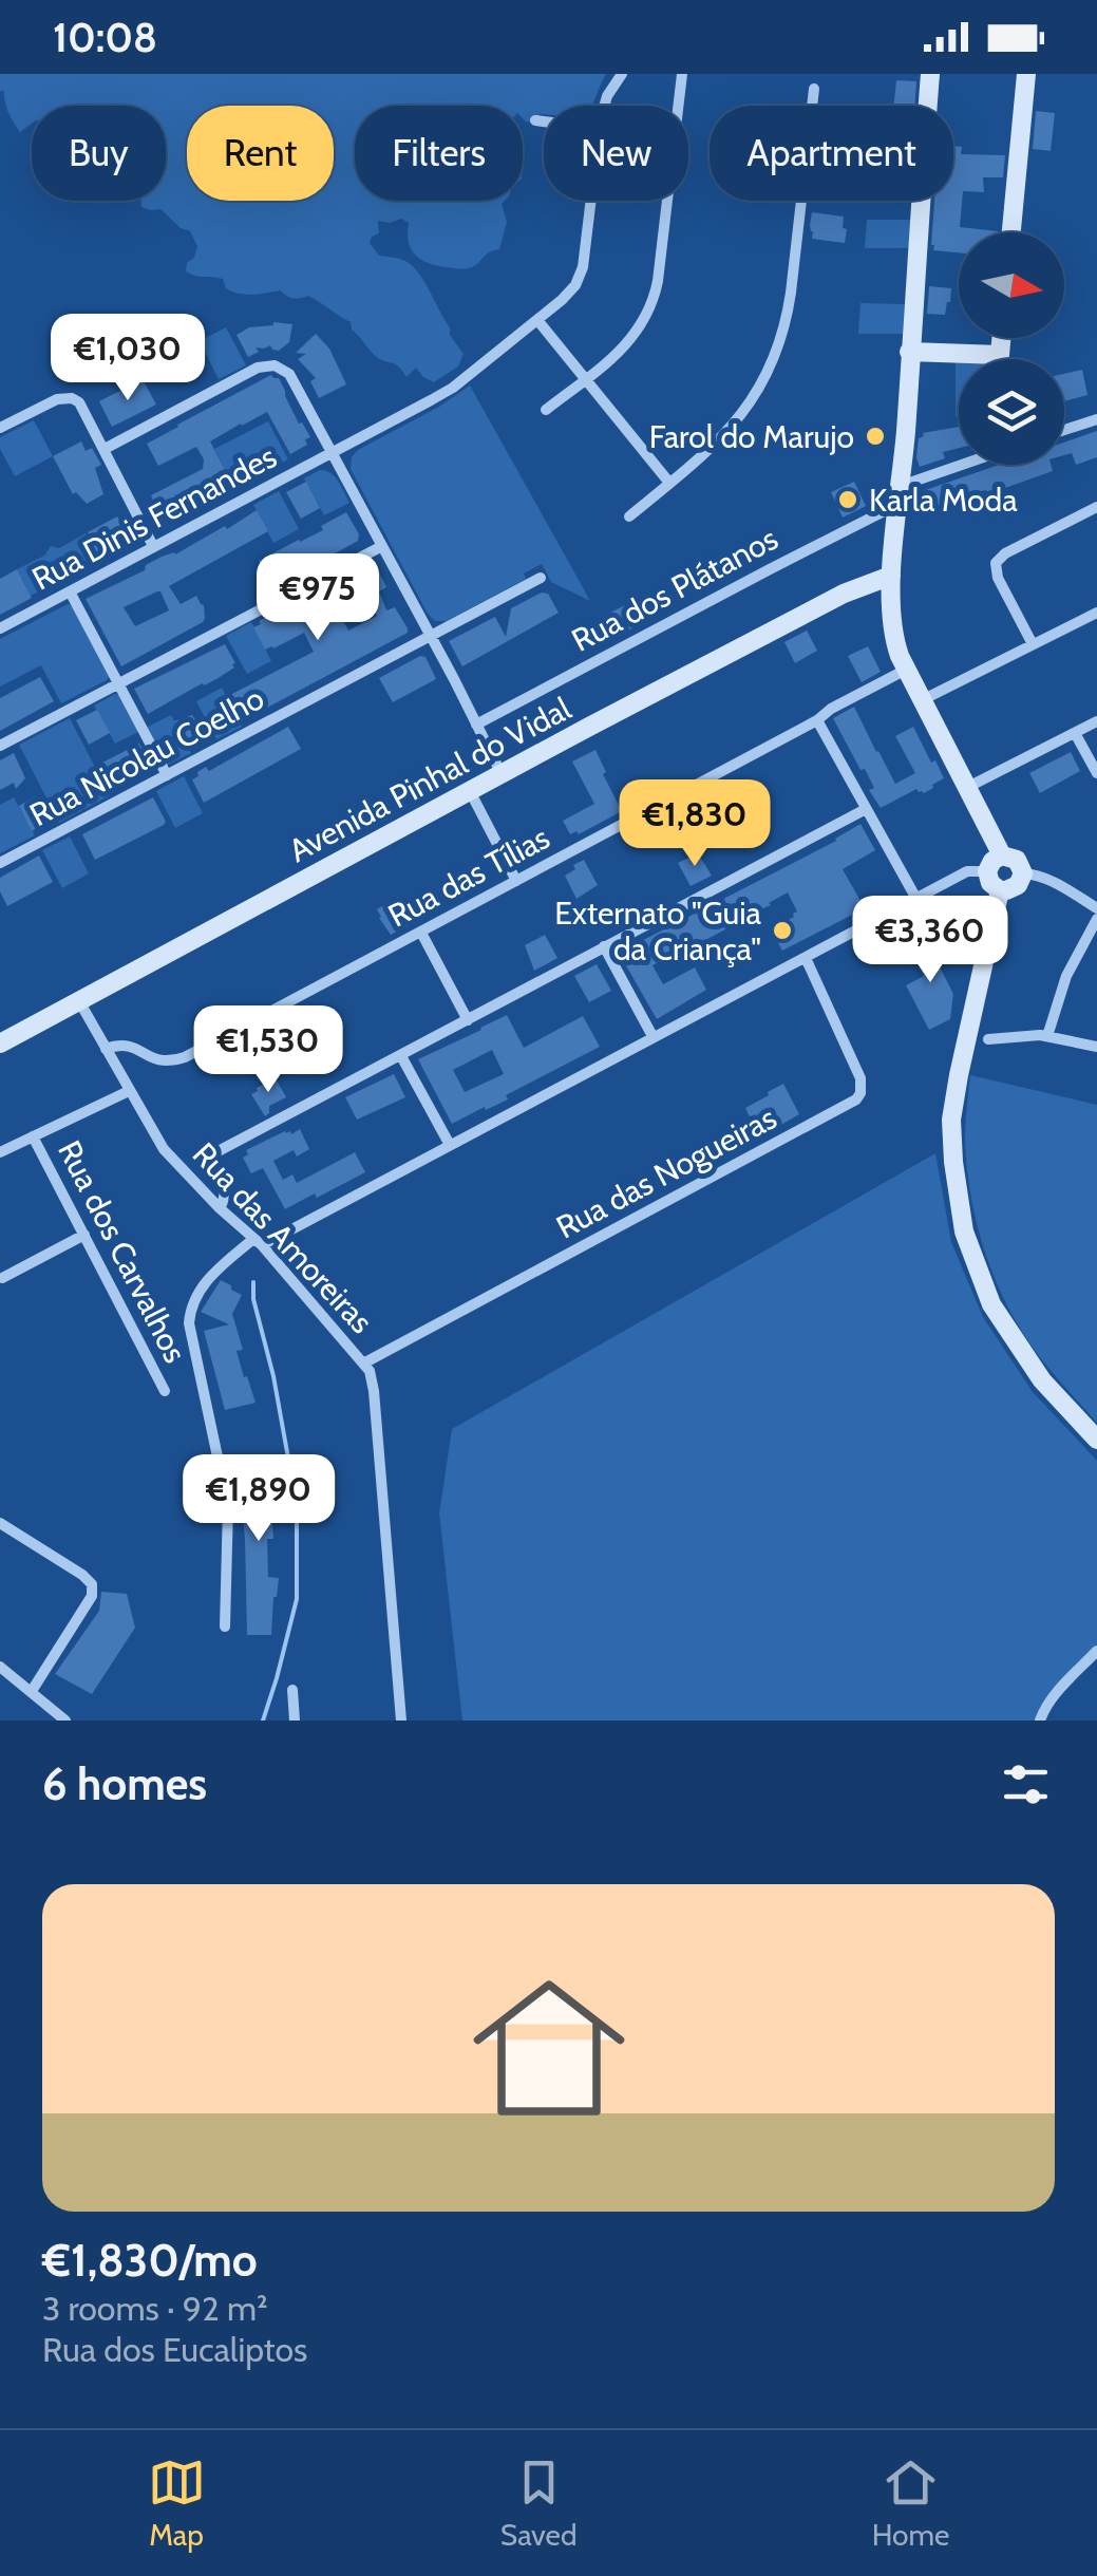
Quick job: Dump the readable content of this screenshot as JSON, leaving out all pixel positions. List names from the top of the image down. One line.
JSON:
{"streets":{"street":["Rua Dinis Fernandes","Rua dos Plátanos","Rua Nicolau Coelho","Avenida Pinhal do Vidal","Rua das Tílias","Rua das Nogueiras","Rua das Amoreiras","Rua dos Carvalhos"]},"crossings":[["Avenida Pinhal do Vidal","Rua das Amoreiras"],["Rua das Tílias","Rua das Amoreiras"],["Rua das Nogueiras","Rua das Amoreiras"]],"places":["Farol do Marujo","Karla Moda","Externato \"Guia da Criança\""],"north":"right","page":{"status":"10:08","chip":["Buy","Rent","Filters","New","Apartment"],"price":["€1,030","€975","€1,830","€3,360","€1,530","€1,890"],"heading":"6 homes","list":[{"name":"€1,830/mo","note":"3 rooms · 92 m² · Rua dos Eucaliptos"}],"tabs":["Map","Saved","Home"]}}
